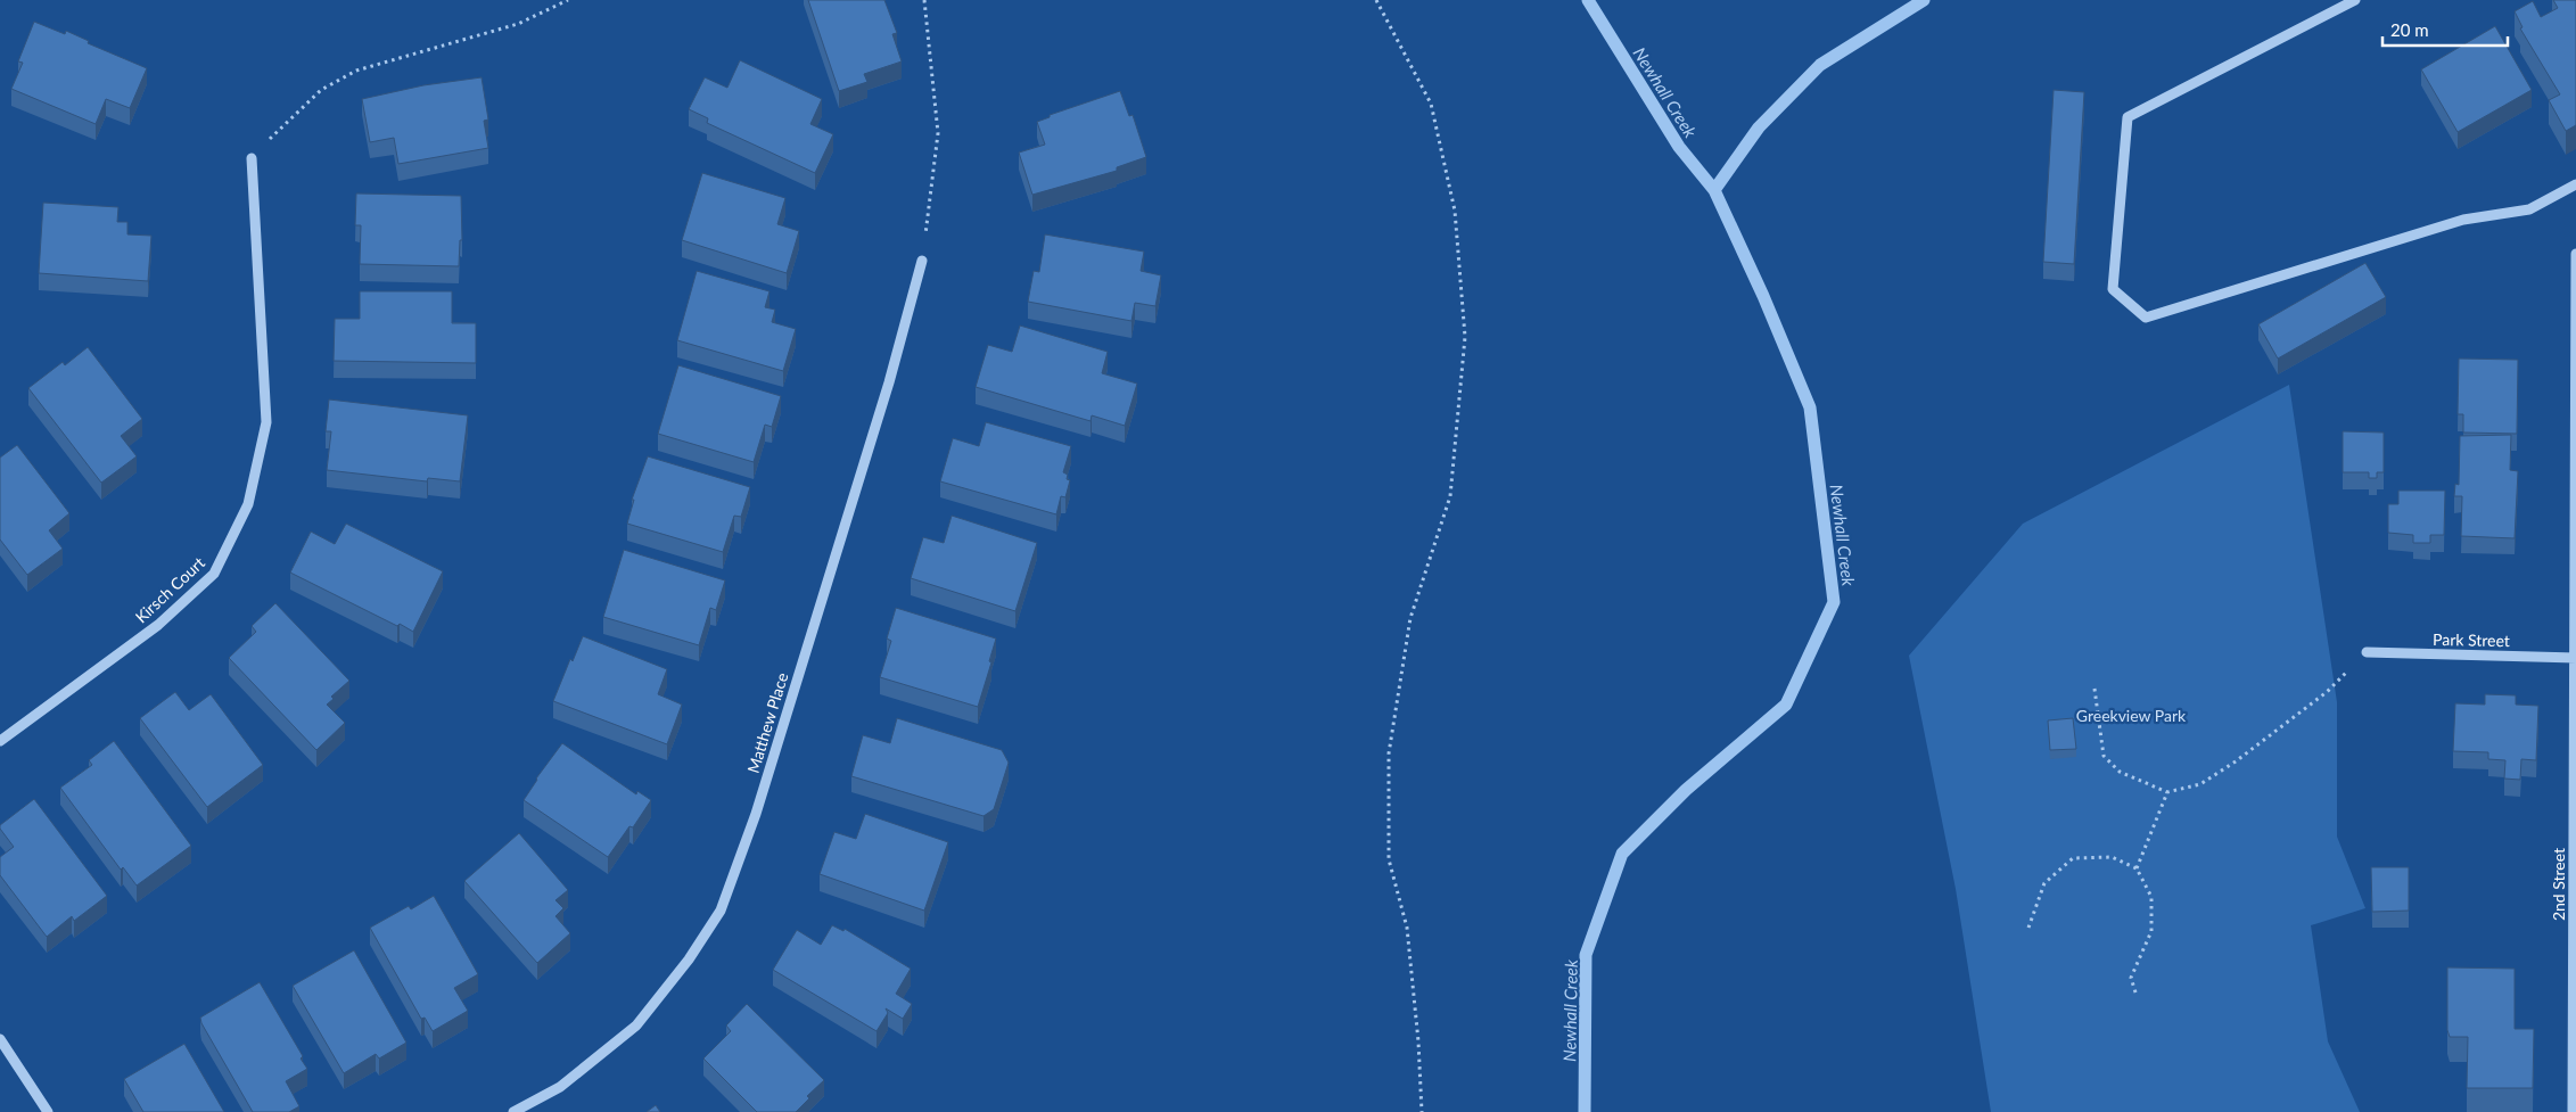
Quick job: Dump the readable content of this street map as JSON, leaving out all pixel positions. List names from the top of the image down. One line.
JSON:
{"streets":{"street":["Kirsch Court","Park Street","Matthew Place","2nd Street"]},"crossings":[["Park Street","2nd Street"]],"water":["Newhall Creek"],"parks":["Greekview Park"],"scale_bar":"20 m"}
